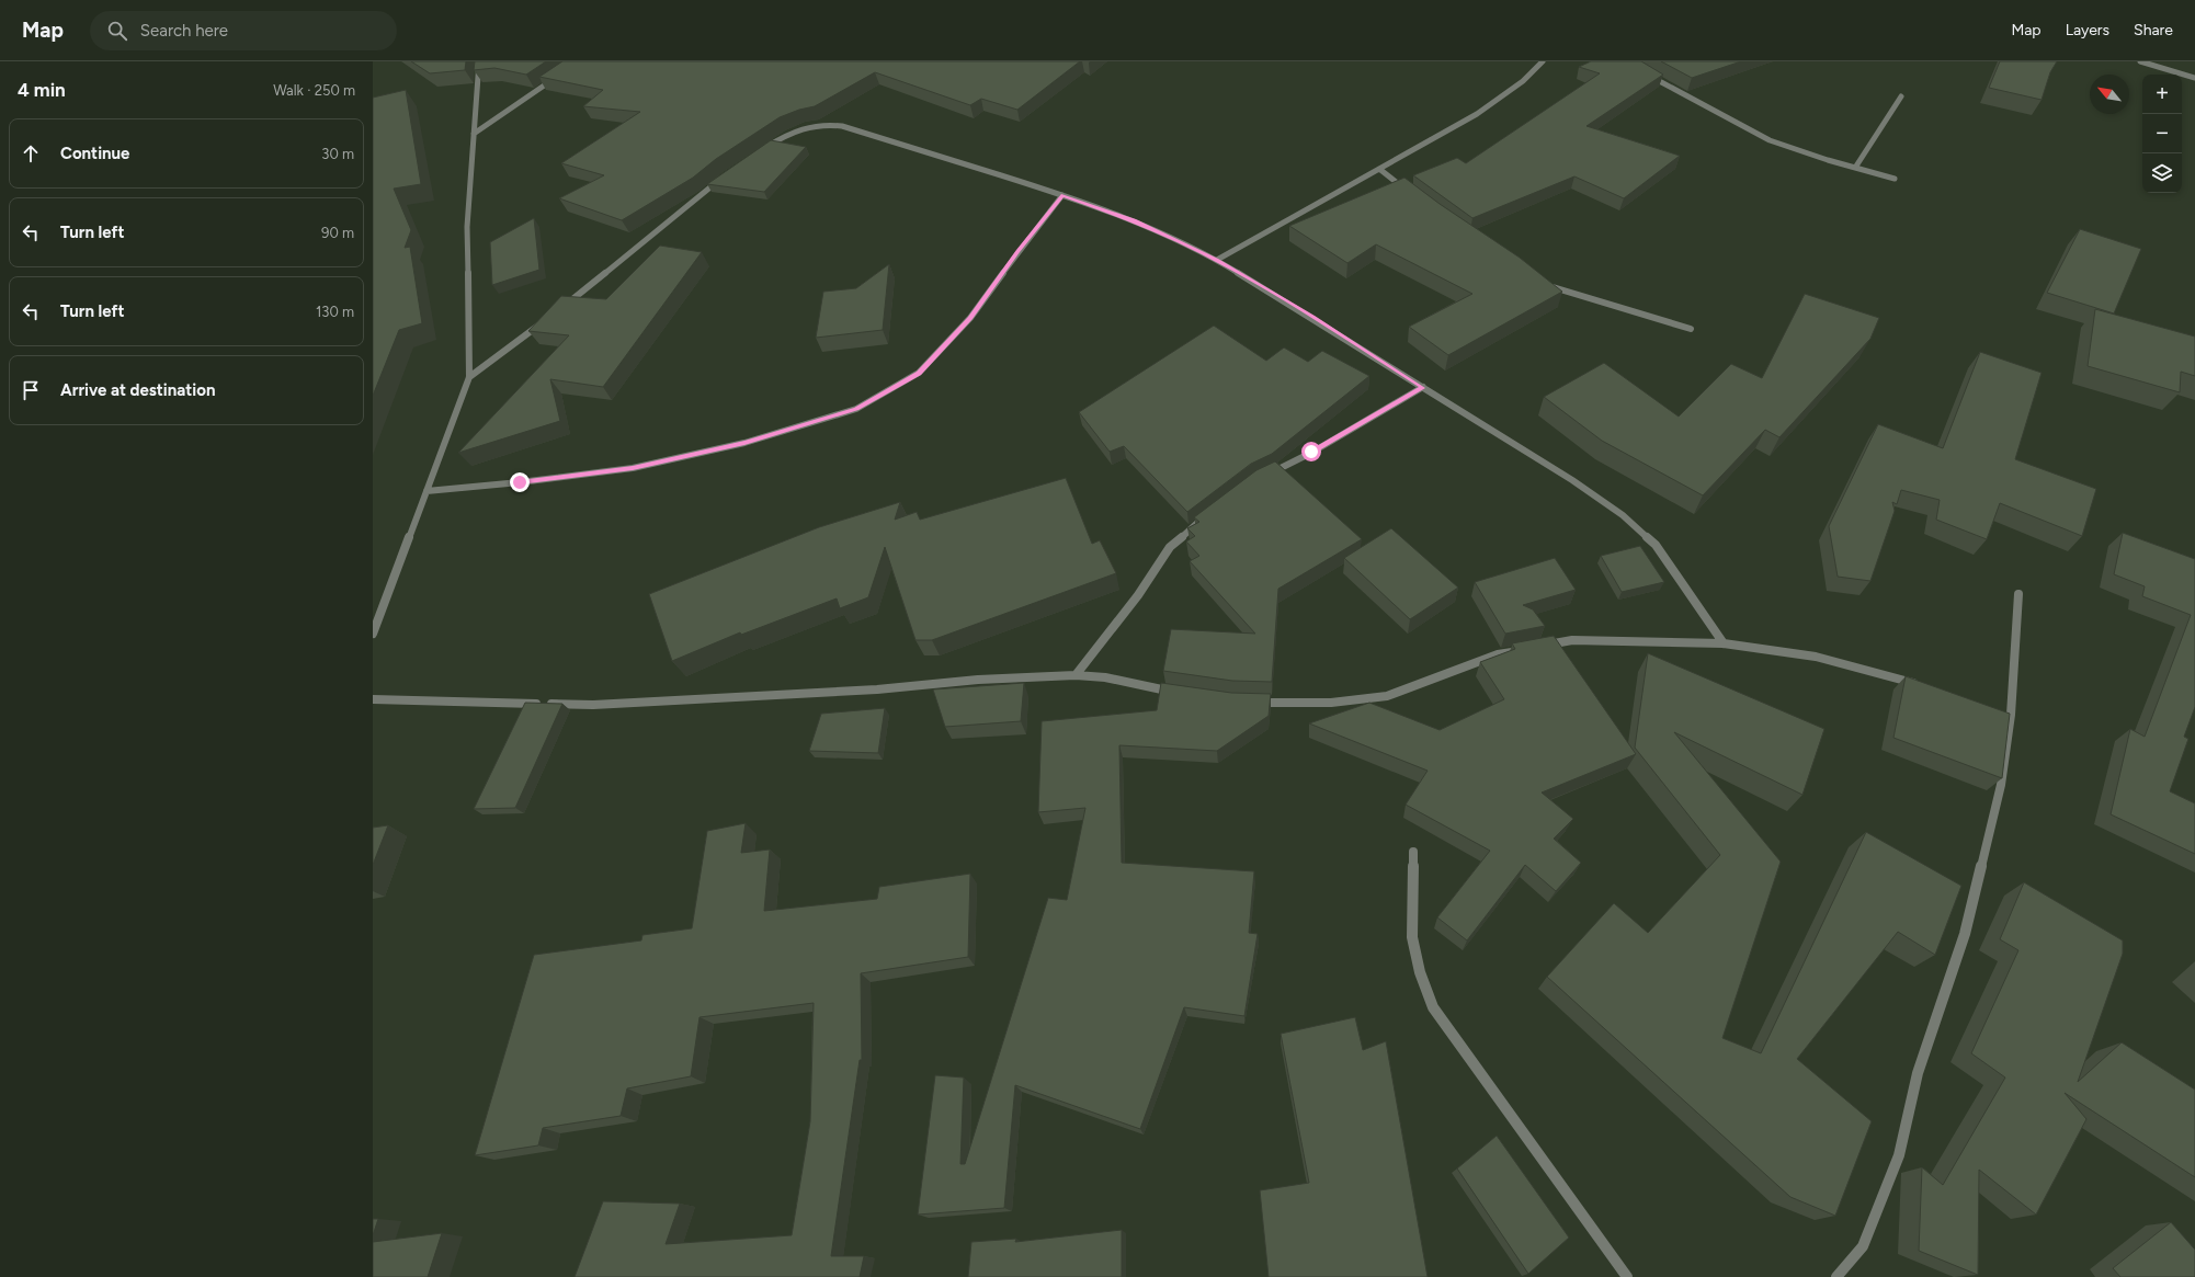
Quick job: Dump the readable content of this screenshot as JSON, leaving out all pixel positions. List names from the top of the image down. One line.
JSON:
{"north":"top left","page":{"header":"Map","search":"Search here","nav":["Map","Layers","Share"],"heading":["4 min","Walk · 250 m"],"map_buttons":["+","−"],"list":[["Continue","30 m"],["Turn left","90 m"],["Turn left","130 m"],"Arrive at destination"]}}
